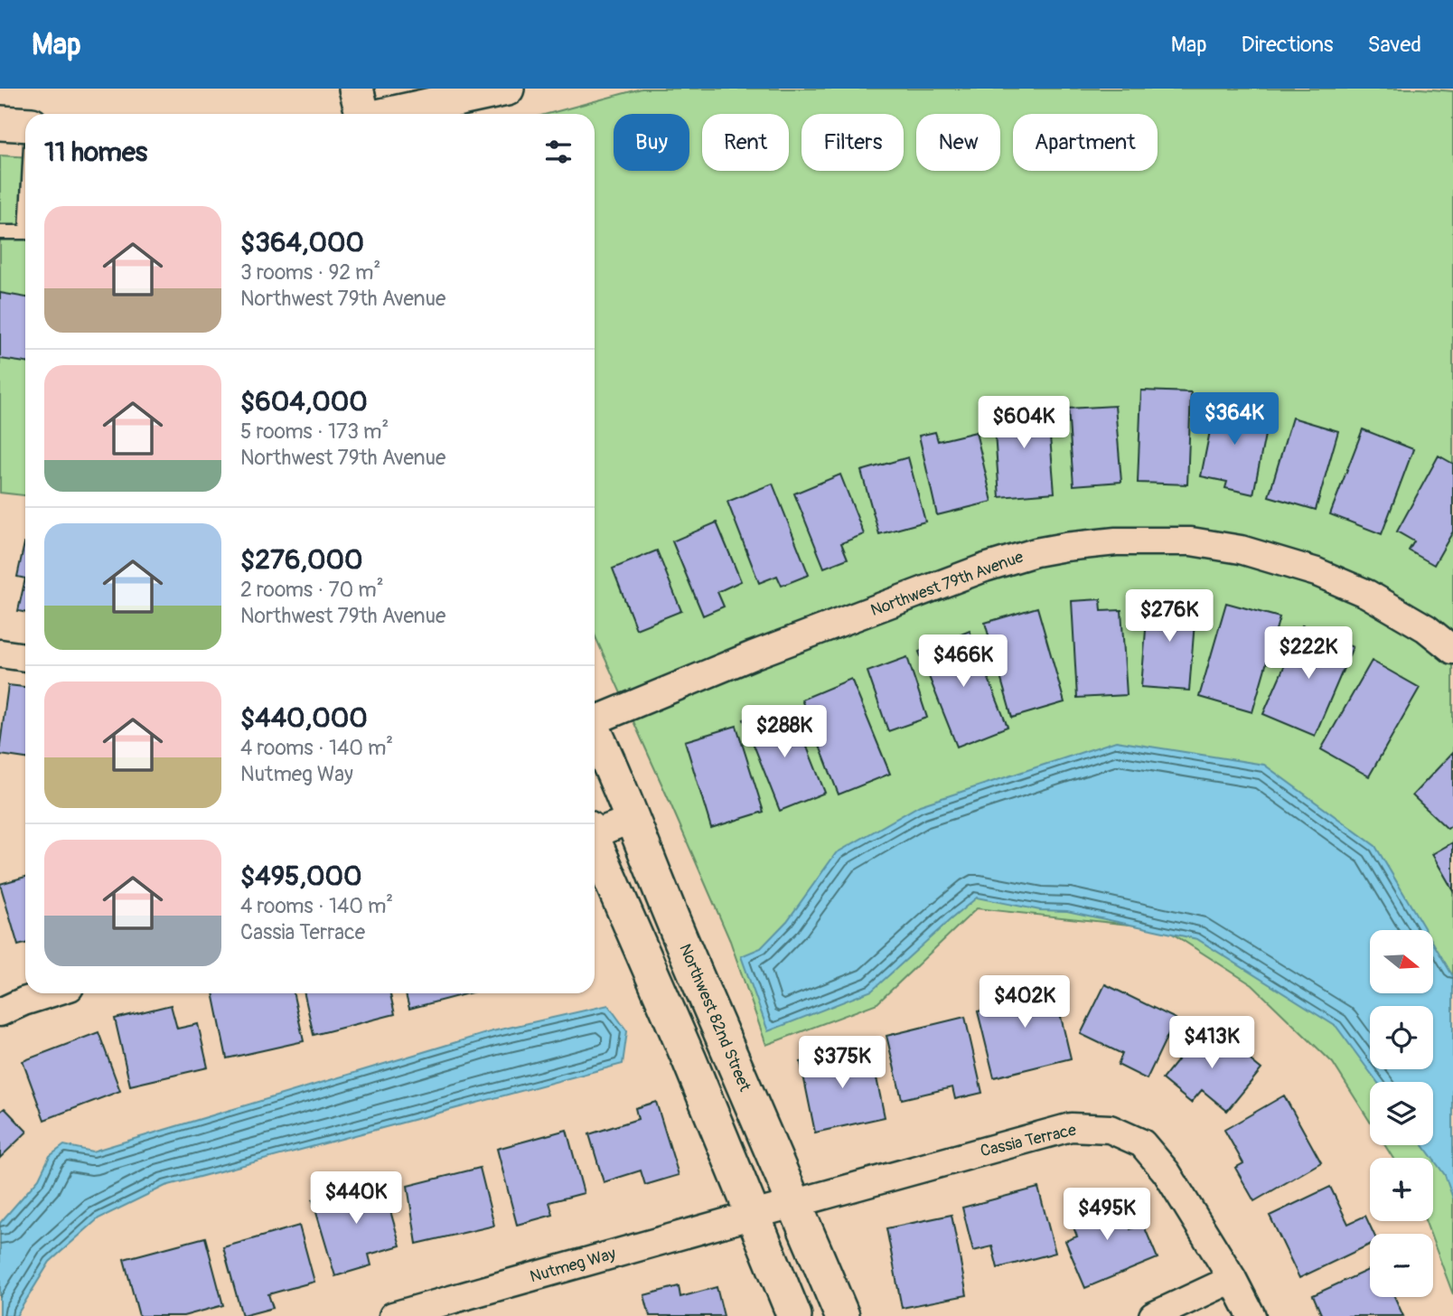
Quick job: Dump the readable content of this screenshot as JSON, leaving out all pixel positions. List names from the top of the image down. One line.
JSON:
{"streets":{"street":["Northwest 79th Avenue","Northwest 82nd Street","Cassia Terrace","Nutmeg Way"]},"crossings":[["Northwest 82nd Street","Cassia Terrace"],["Cassia Terrace","Nutmeg Way"]],"north":"right","page":{"header":"Map","nav":["Map","Directions","Saved"],"chip":["Buy","Rent","Filters","New","Apartment"],"heading":"11 homes","list":[{"name":"$364,000","note":"3 rooms · 92 m² · Northwest 79th Avenue"},{"name":"$604,000","note":"5 rooms · 173 m² · Northwest 79th Avenue"},{"name":"$276,000","note":"2 rooms · 70 m² · Northwest 79th Avenue"},{"name":"$440,000","note":"4 rooms · 140 m² · Nutmeg Way"},{"name":"$495,000","note":"4 rooms · 140 m² · Cassia Terrace"}],"price":["$364K","$604K","$276K","$222K","$466K","$288K","$402K","$413K","$375K","$440K","$495K"],"map_buttons":["+","−"]}}
